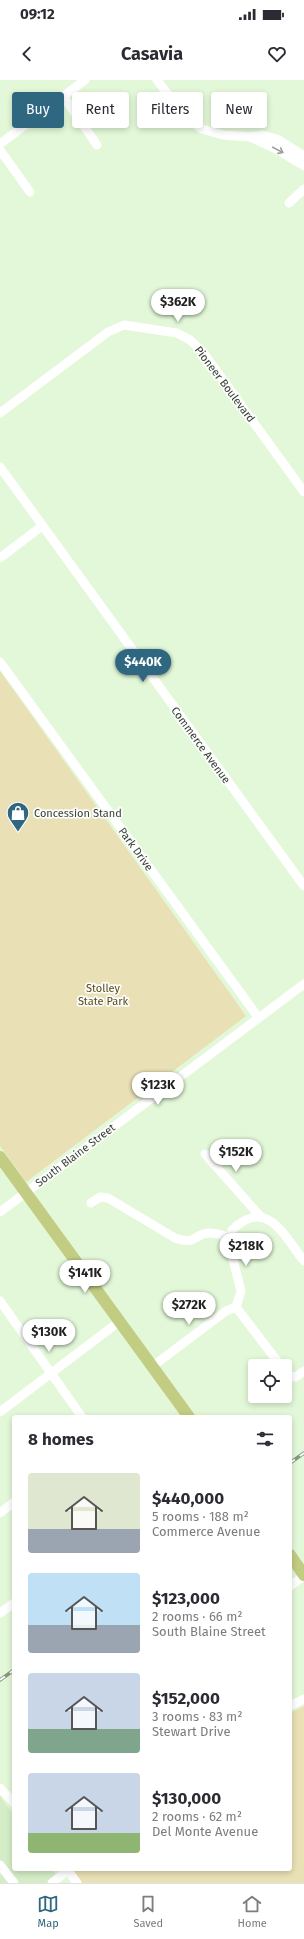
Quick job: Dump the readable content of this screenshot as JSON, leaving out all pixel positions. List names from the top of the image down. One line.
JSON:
{"streets":{"street":["Pioneer Boulevard","Commerce Avenue","Park Drive","South Blaine Street"]},"crossings":[["Park Drive","South Blaine Street"]],"parks":["Stolley State Park"],"places":{"shop":["Concession Stand"]},"page":{"status":"09:12","header":"Casavia","chip":["Buy","Rent","Filters","New"],"price":["$362K","$440K","$123K","$152K","$218K","$141K","$272K","$130K"],"heading":"8 homes","list":[{"name":"$440,000","note":"5 rooms · 188 m² · Commerce Avenue"},{"name":"$123,000","note":"2 rooms · 66 m² · South Blaine Street"},{"name":"$152,000","note":"3 rooms · 83 m² · Stewart Drive"},{"name":"$130,000","note":"2 rooms · 62 m² · Del Monte Avenue"}],"tabs":["Map","Saved","Home"]}}
